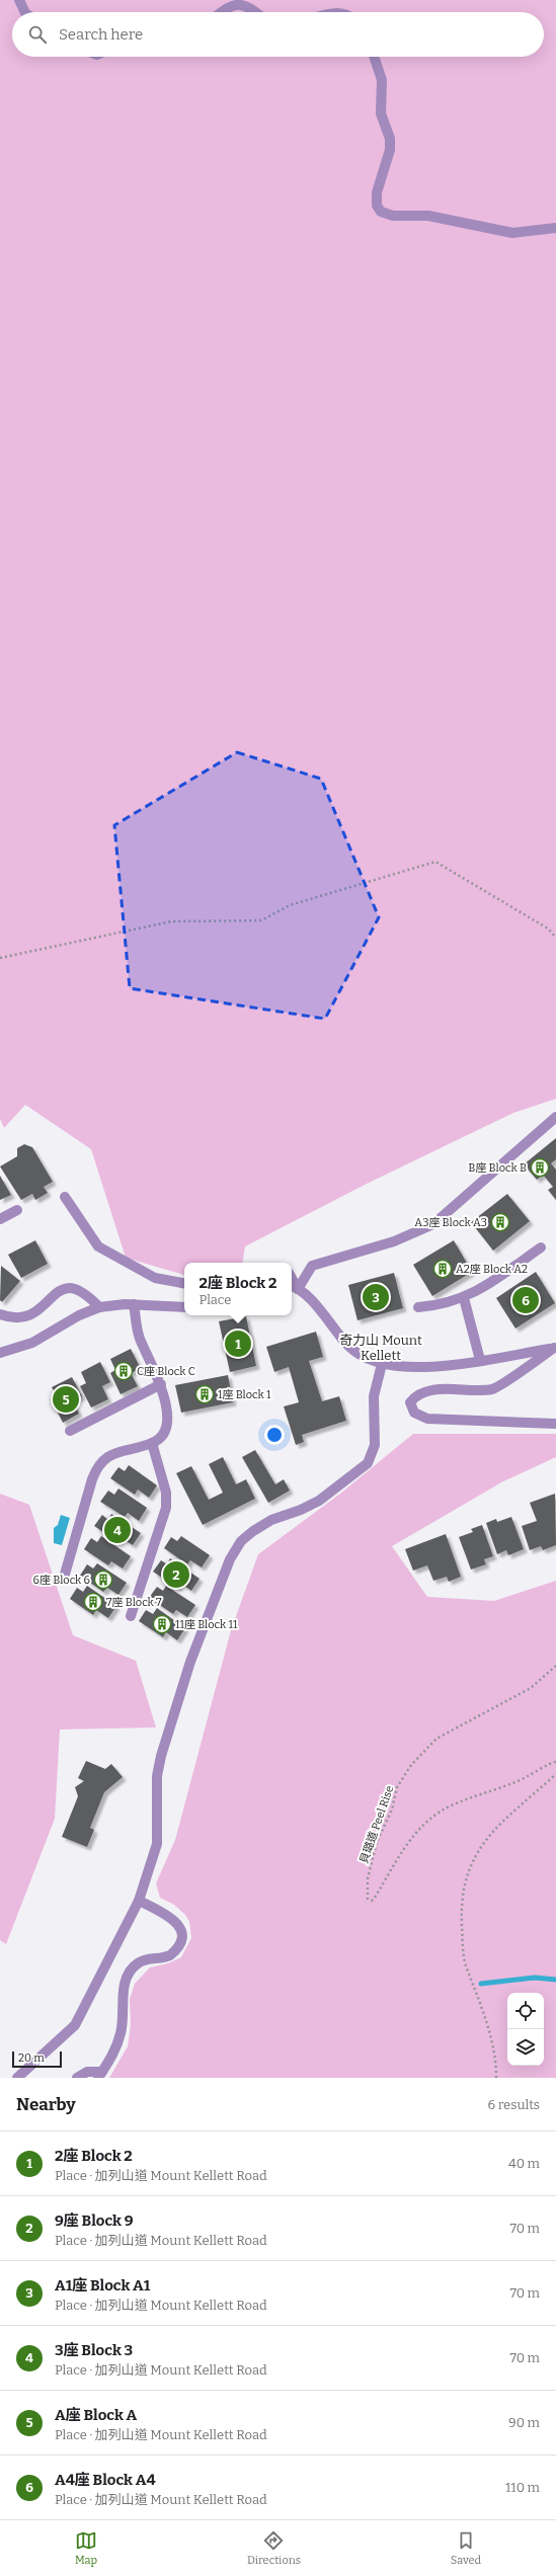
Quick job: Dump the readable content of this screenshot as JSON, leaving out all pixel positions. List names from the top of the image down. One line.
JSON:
{"streets":{"path":["貝璐道 Peel Rise"]},"districts":["奇力山 Mount Kellett"],"places":{"building":["B座 Block B","A3座 Block A3","A2座 Block A2","C座 Block C","1座 Block 1","6座 Block 6","7座 Block 7","11座 Block 11"]},"scale_bar":"20 m","page":{"search":"Search here","popup":["2座 Block 2","Place"],"pins":["3","6","1","5","4","2"],"scale":"20 m","heading":["Nearby","6 results"],"list":[{"mark":"1","name":"2座 Block 2","note":"Place · 加列山道 Mount Kellett Road","value":"40 m"},{"mark":"2","name":"9座 Block 9","note":"Place · 加列山道 Mount Kellett Road","value":"70 m"},{"mark":"3","name":"A1座 Block A1","note":"Place · 加列山道 Mount Kellett Road","value":"70 m"},{"mark":"4","name":"3座 Block 3","note":"Place · 加列山道 Mount Kellett Road","value":"70 m"},{"mark":"5","name":"A座 Block A","note":"Place · 加列山道 Mount Kellett Road","value":"90 m"},{"mark":"6","name":"A4座 Block A4","note":"Place · 加列山道 Mount Kellett Road","value":"110 m"}],"nav":["Map","Directions","Saved"]}}
